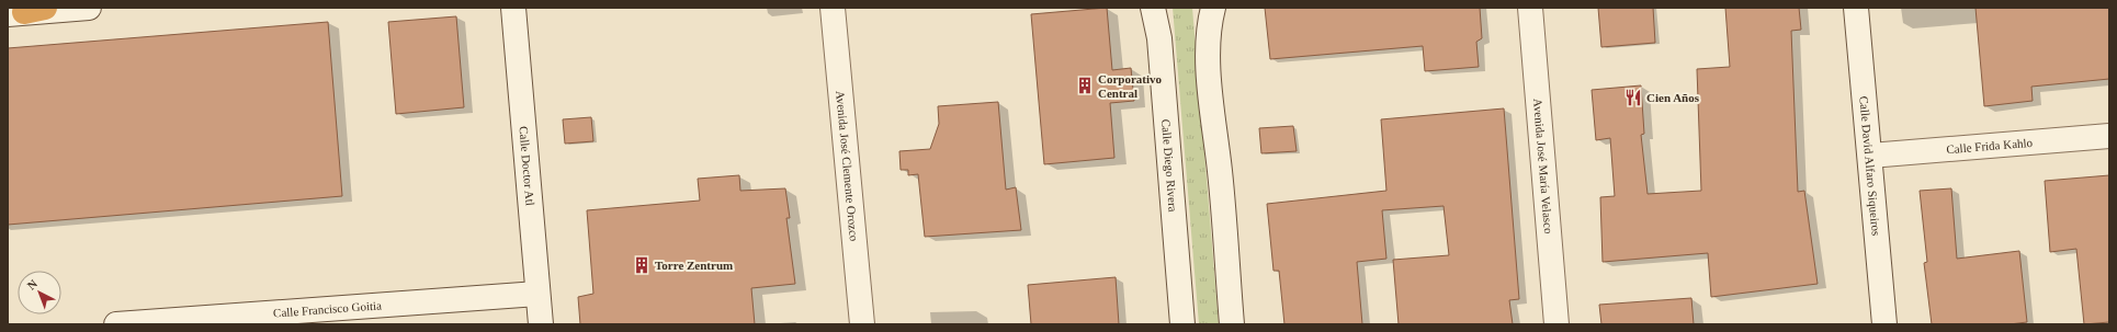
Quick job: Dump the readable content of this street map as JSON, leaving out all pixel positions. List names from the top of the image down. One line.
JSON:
{"streets":{"street":["Calle Frida Kahlo","Calle Doctor Atl","Calle Diego Rivera","Avenida José María Velasco","Calle David Alfaro Siqueiros","Avenida José Clemente Orozco","Calle Francisco Goitia"]},"crossings":[["Calle Frida Kahlo","Calle David Alfaro Siqueiros"],["Calle Doctor Atl","Calle Francisco Goitia"]],"places":{"building":["Corporativo Central","Torre Zentrum"],"restaurant":["Cien Años"]},"north":"top left"}
